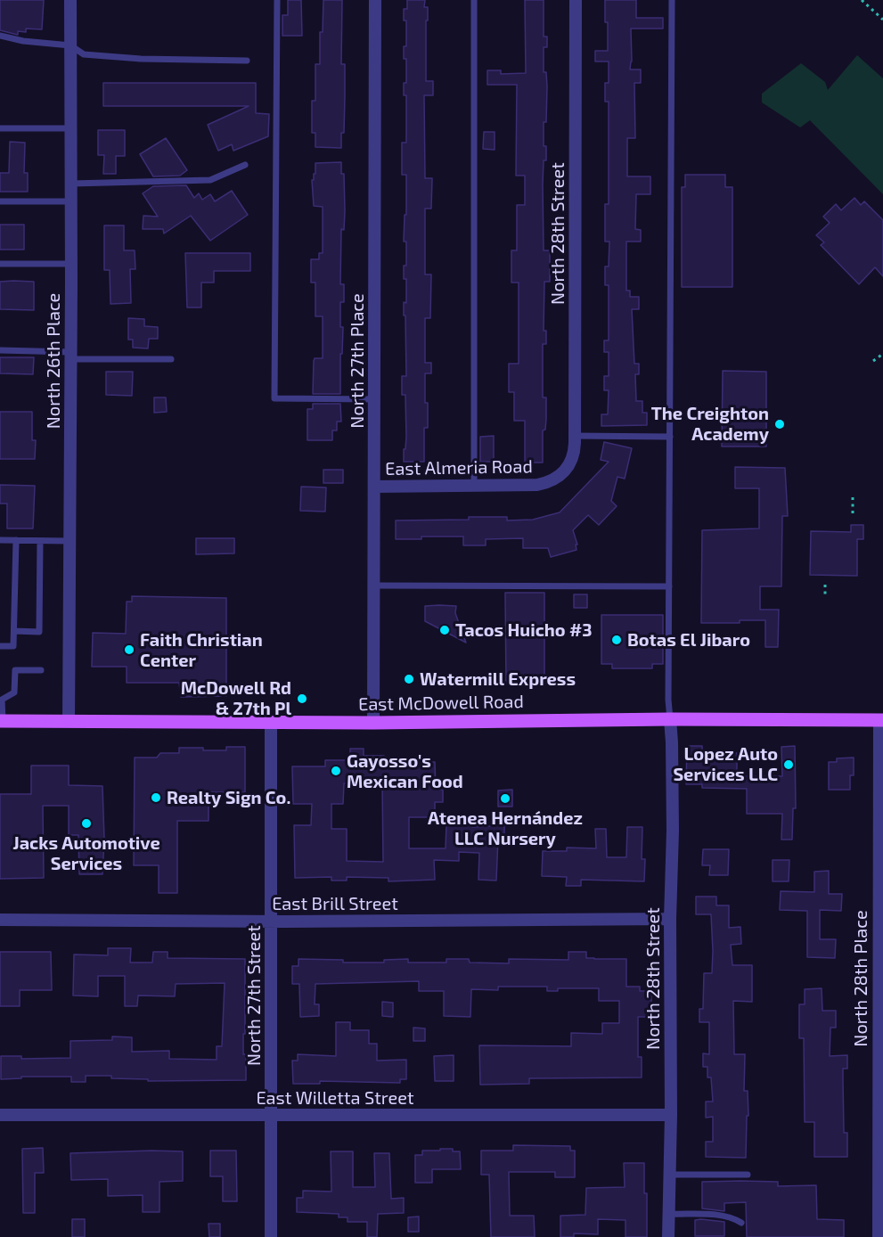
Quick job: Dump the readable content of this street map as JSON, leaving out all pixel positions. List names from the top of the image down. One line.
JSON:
{"streets":{"main road":["East McDowell Road"],"street":["North 28th Street","North 26th Place","North 27th Place","East Almeria Road","East Brill Street","North 28th Place","North 27th Street","East Willetta Street"]},"crossings":[["North 28th Street","East Almeria Road"],["North 28th Street","East McDowell Road"],["North 28th Street","East Brill Street"],["North 28th Street","East Willetta Street"],["North 26th Place","East McDowell Road"],["North 27th Place","East Almeria Road"],["North 27th Place","East McDowell Road"],["East McDowell Road","North 28th Place"],["East McDowell Road","North 27th Street"],["East Brill Street","North 27th Street"],["North 27th Street","East Willetta Street"]],"places":["The Creighton Academy","Tacos Huicho #3","Botas El Jibaro","Faith Christian Center","Watermill Express","McDowell Rd & 27th Pl","Lopez Auto Services LLC","Gayosso's Mexican Food","Realty Sign Co.","Atenea Hernández LLC Nursery","Jacks Automotive Services"]}
